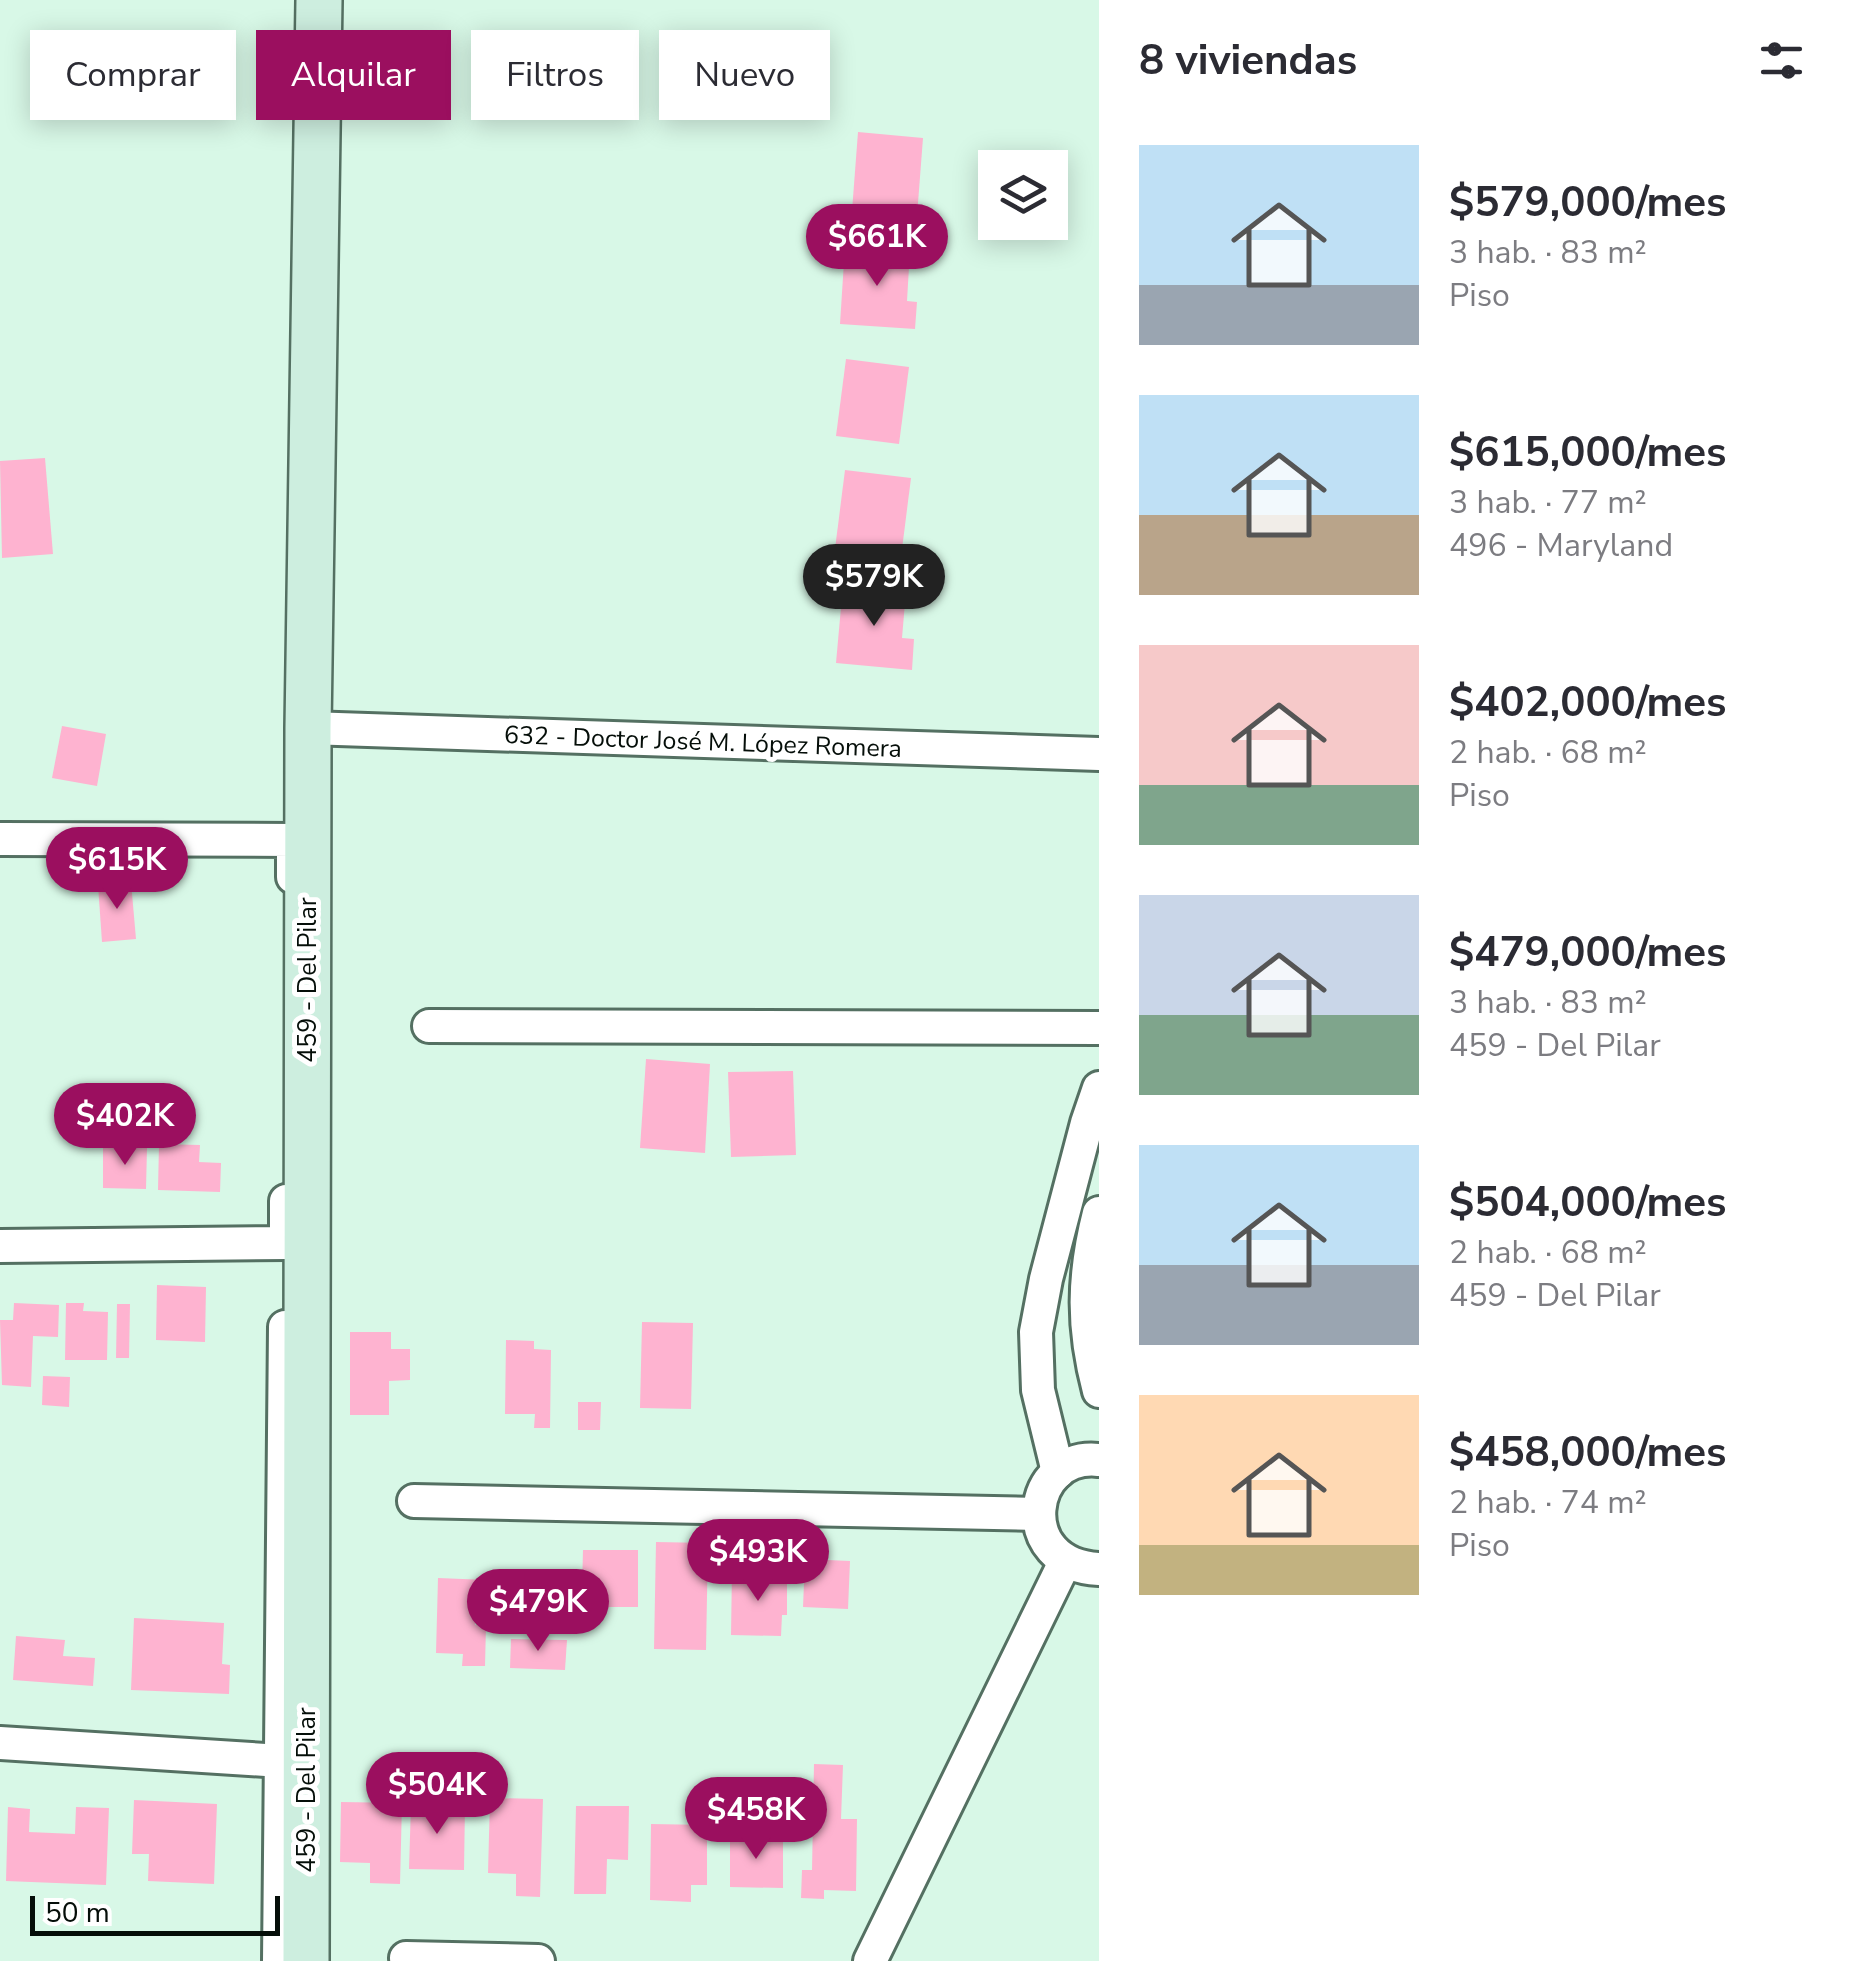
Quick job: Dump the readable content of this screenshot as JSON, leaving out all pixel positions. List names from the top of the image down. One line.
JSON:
{"streets":{"street":["632 - Doctor José M. López Romera","459 - Del Pilar"]},"crossings":[["632 - Doctor José M. López Romera","459 - Del Pilar"]],"scale_bar":"50 m","page":{"heading":"8 viviendas","chip":["Comprar","Alquilar","Filtros","Nuevo"],"list":[{"name":"$579,000/mes","note":"3 hab. · 83 m² · Piso"},{"name":"$615,000/mes","note":"3 hab. · 77 m² · 496 - Maryland"},{"name":"$402,000/mes","note":"2 hab. · 68 m² · Piso"},{"name":"$479,000/mes","note":"3 hab. · 83 m² · 459 - Del Pilar"},{"name":"$504,000/mes","note":"2 hab. · 68 m² · 459 - Del Pilar"},{"name":"$458,000/mes","note":"2 hab. · 74 m² · Piso"}],"price":["$661K","$579K","$615K","$402K","$493K","$479K","$504K","$458K"],"scale":"50 m"}}
